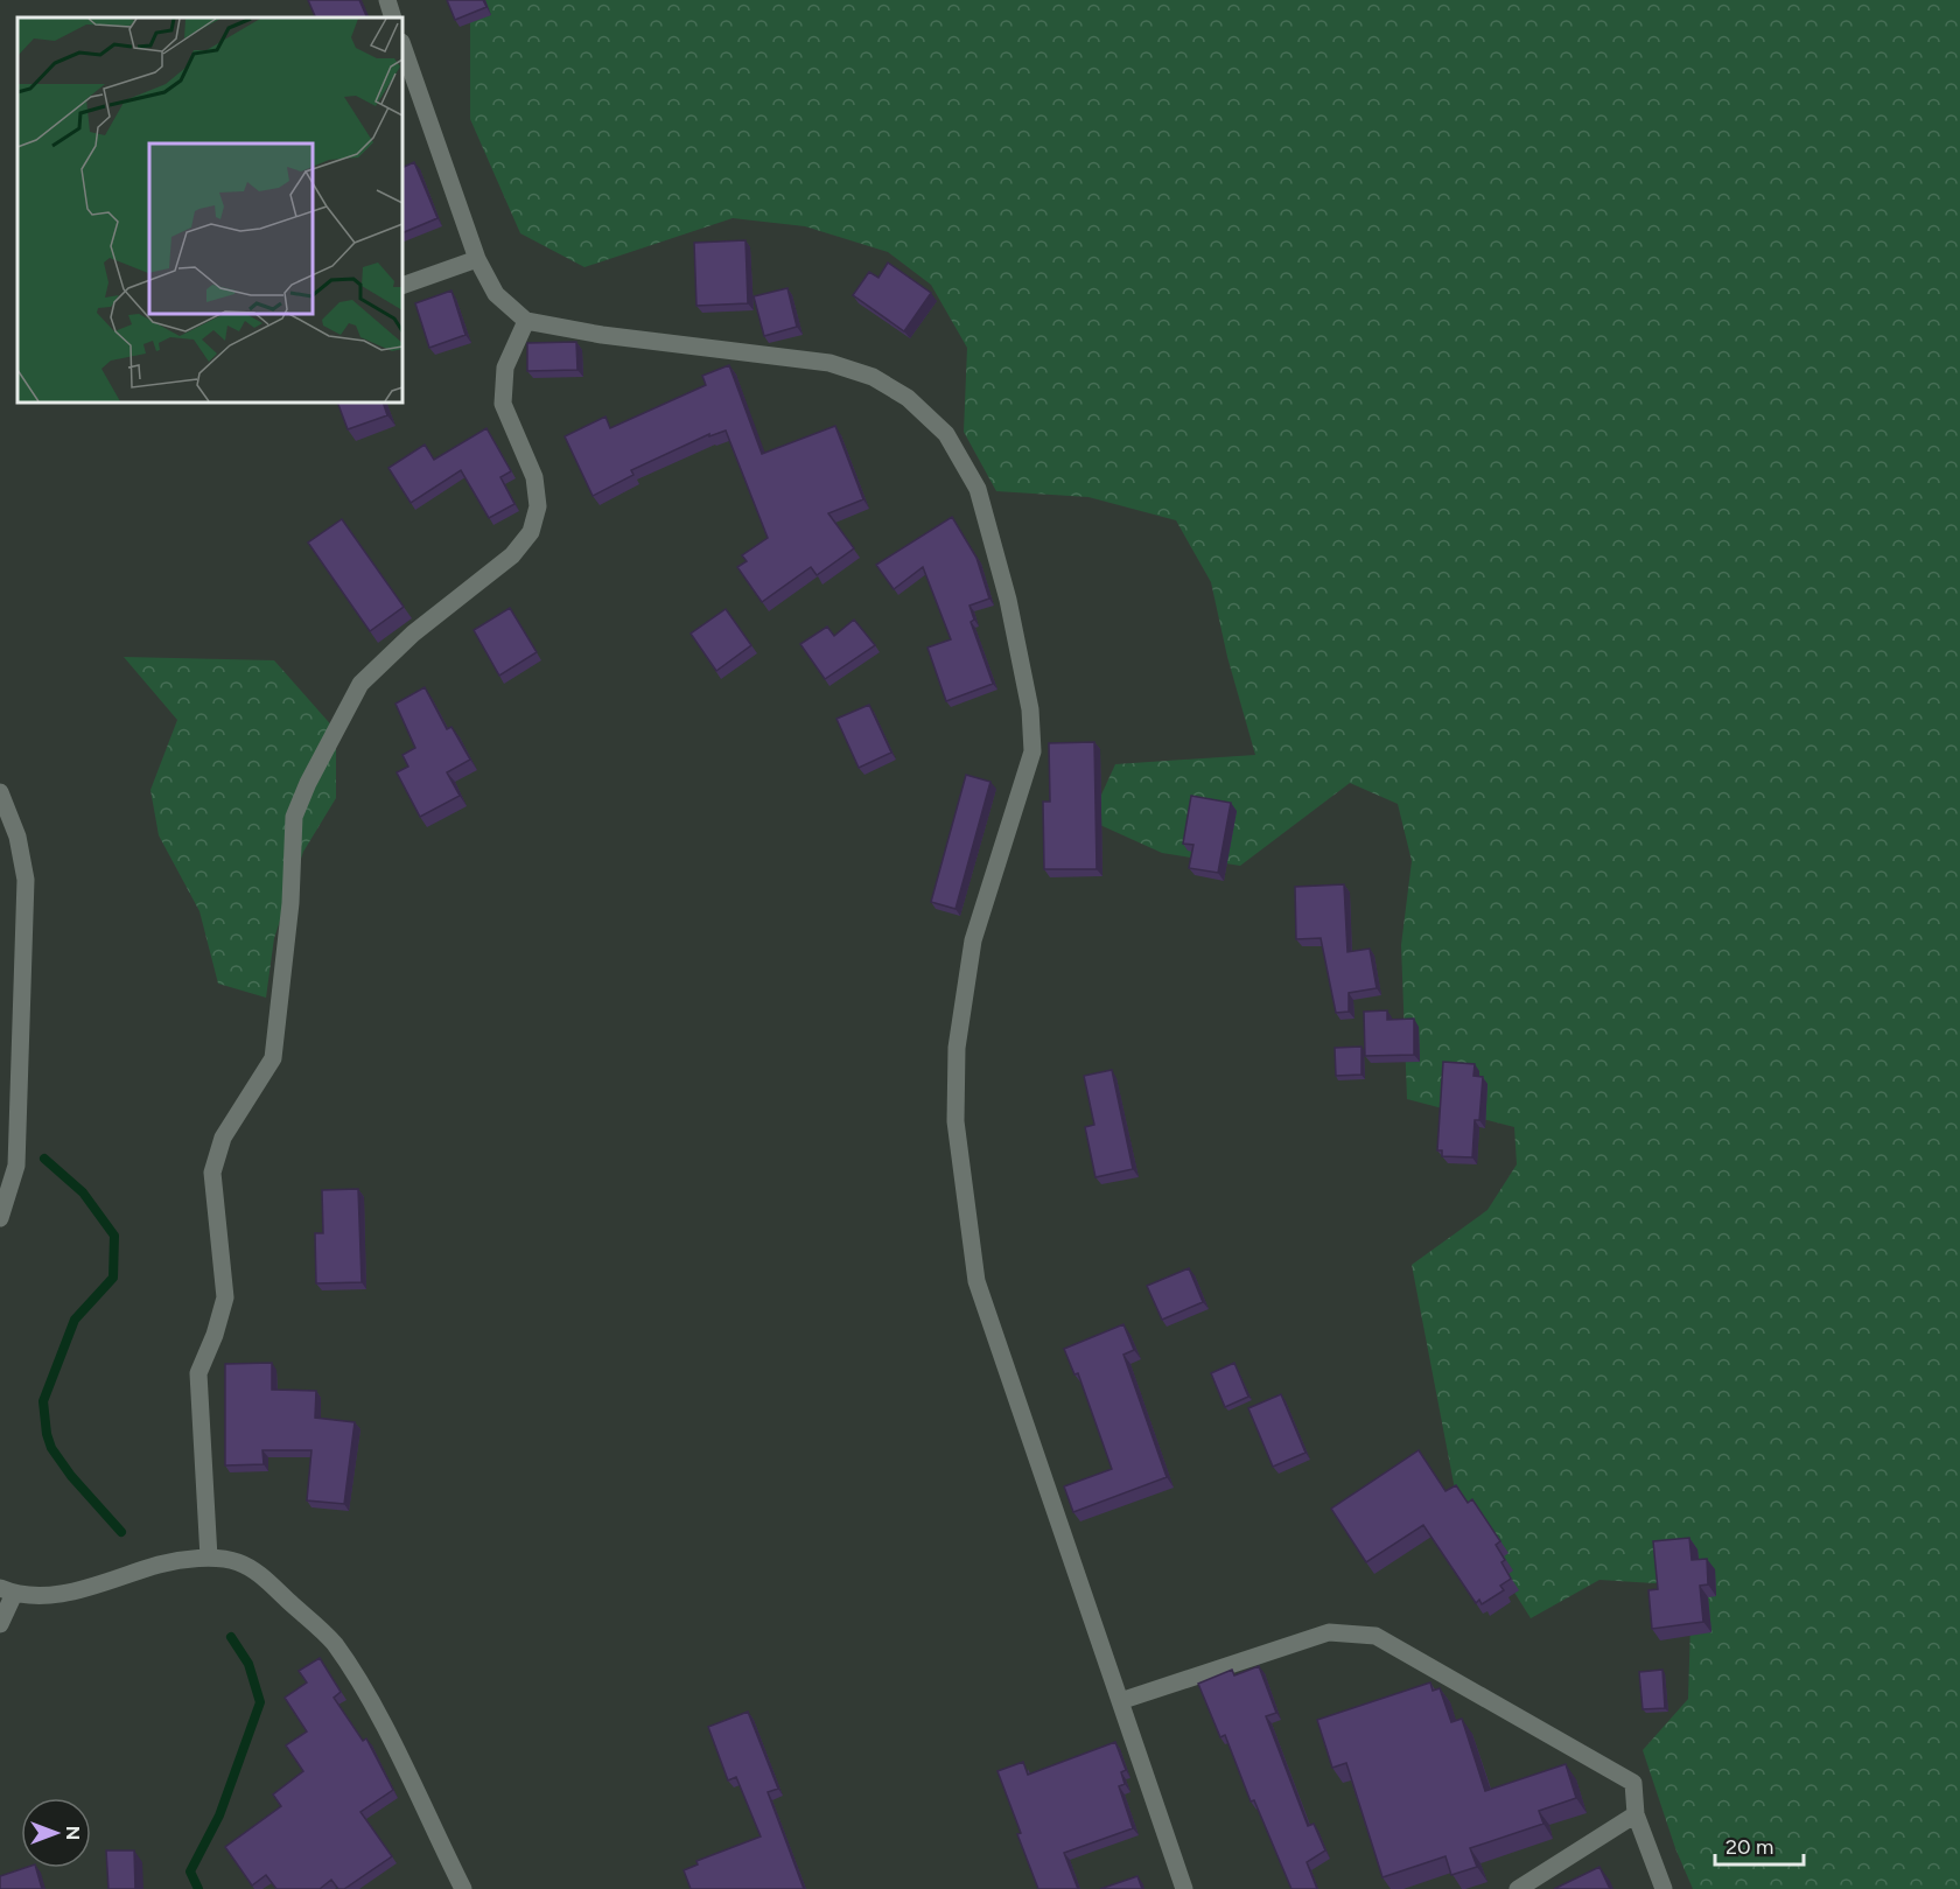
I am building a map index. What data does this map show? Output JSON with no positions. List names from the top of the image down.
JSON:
{
  "scale_bar": "20 m",
  "north": "right"
}
